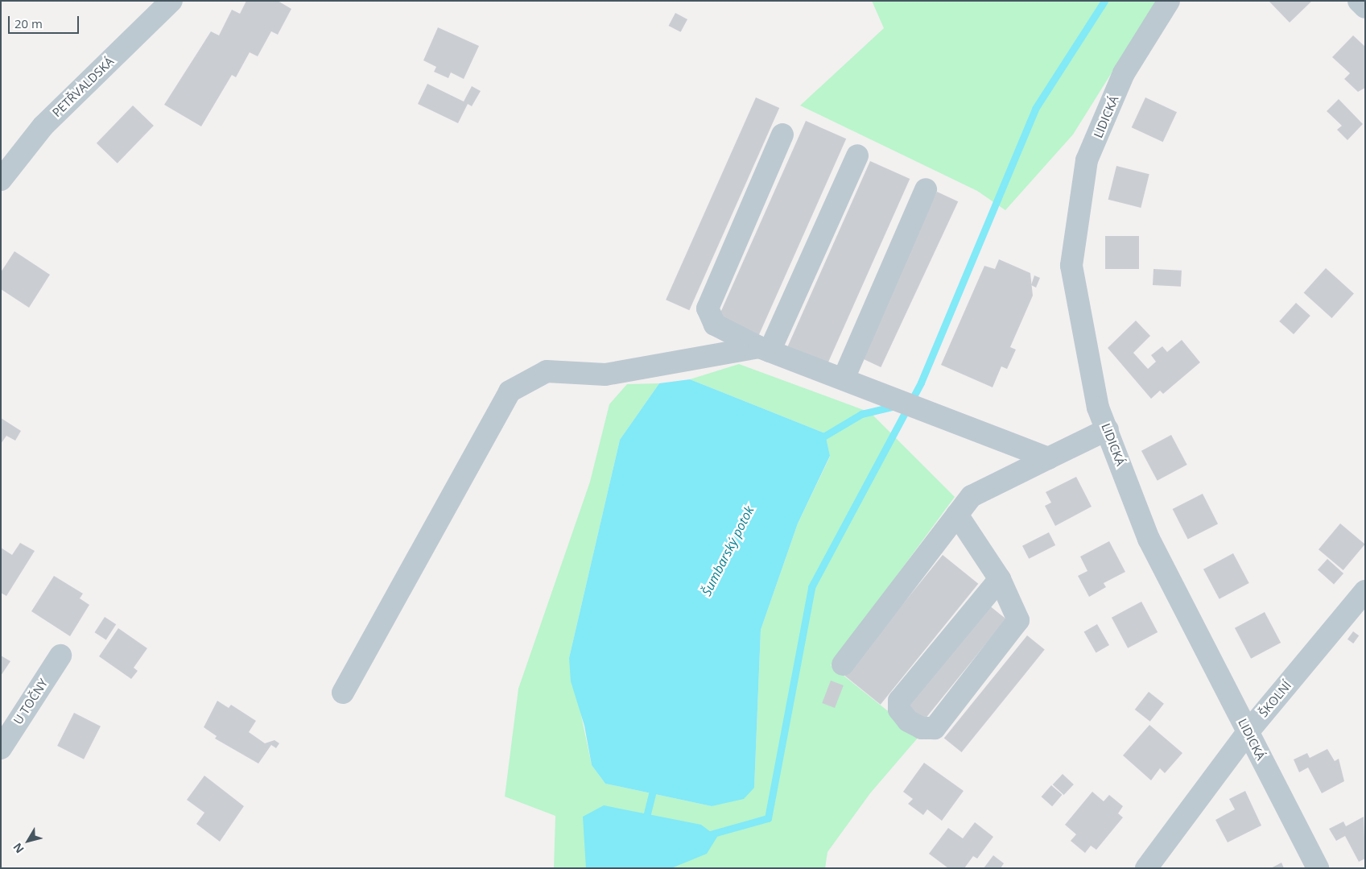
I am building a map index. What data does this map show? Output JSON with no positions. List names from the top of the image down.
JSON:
{
  "streets": {
    "street": [
      "PETŘVALDSKÁ",
      "LIDICKÁ",
      "ŠKOLNÍ",
      "U TOČNY"
    ]
  },
  "crossings": [
    ["LIDICKÁ", "ŠKOLNÍ"]
  ],
  "water": ["Šumbarský potok"],
  "scale_bar": "20 m",
  "north": "bottom left"
}
